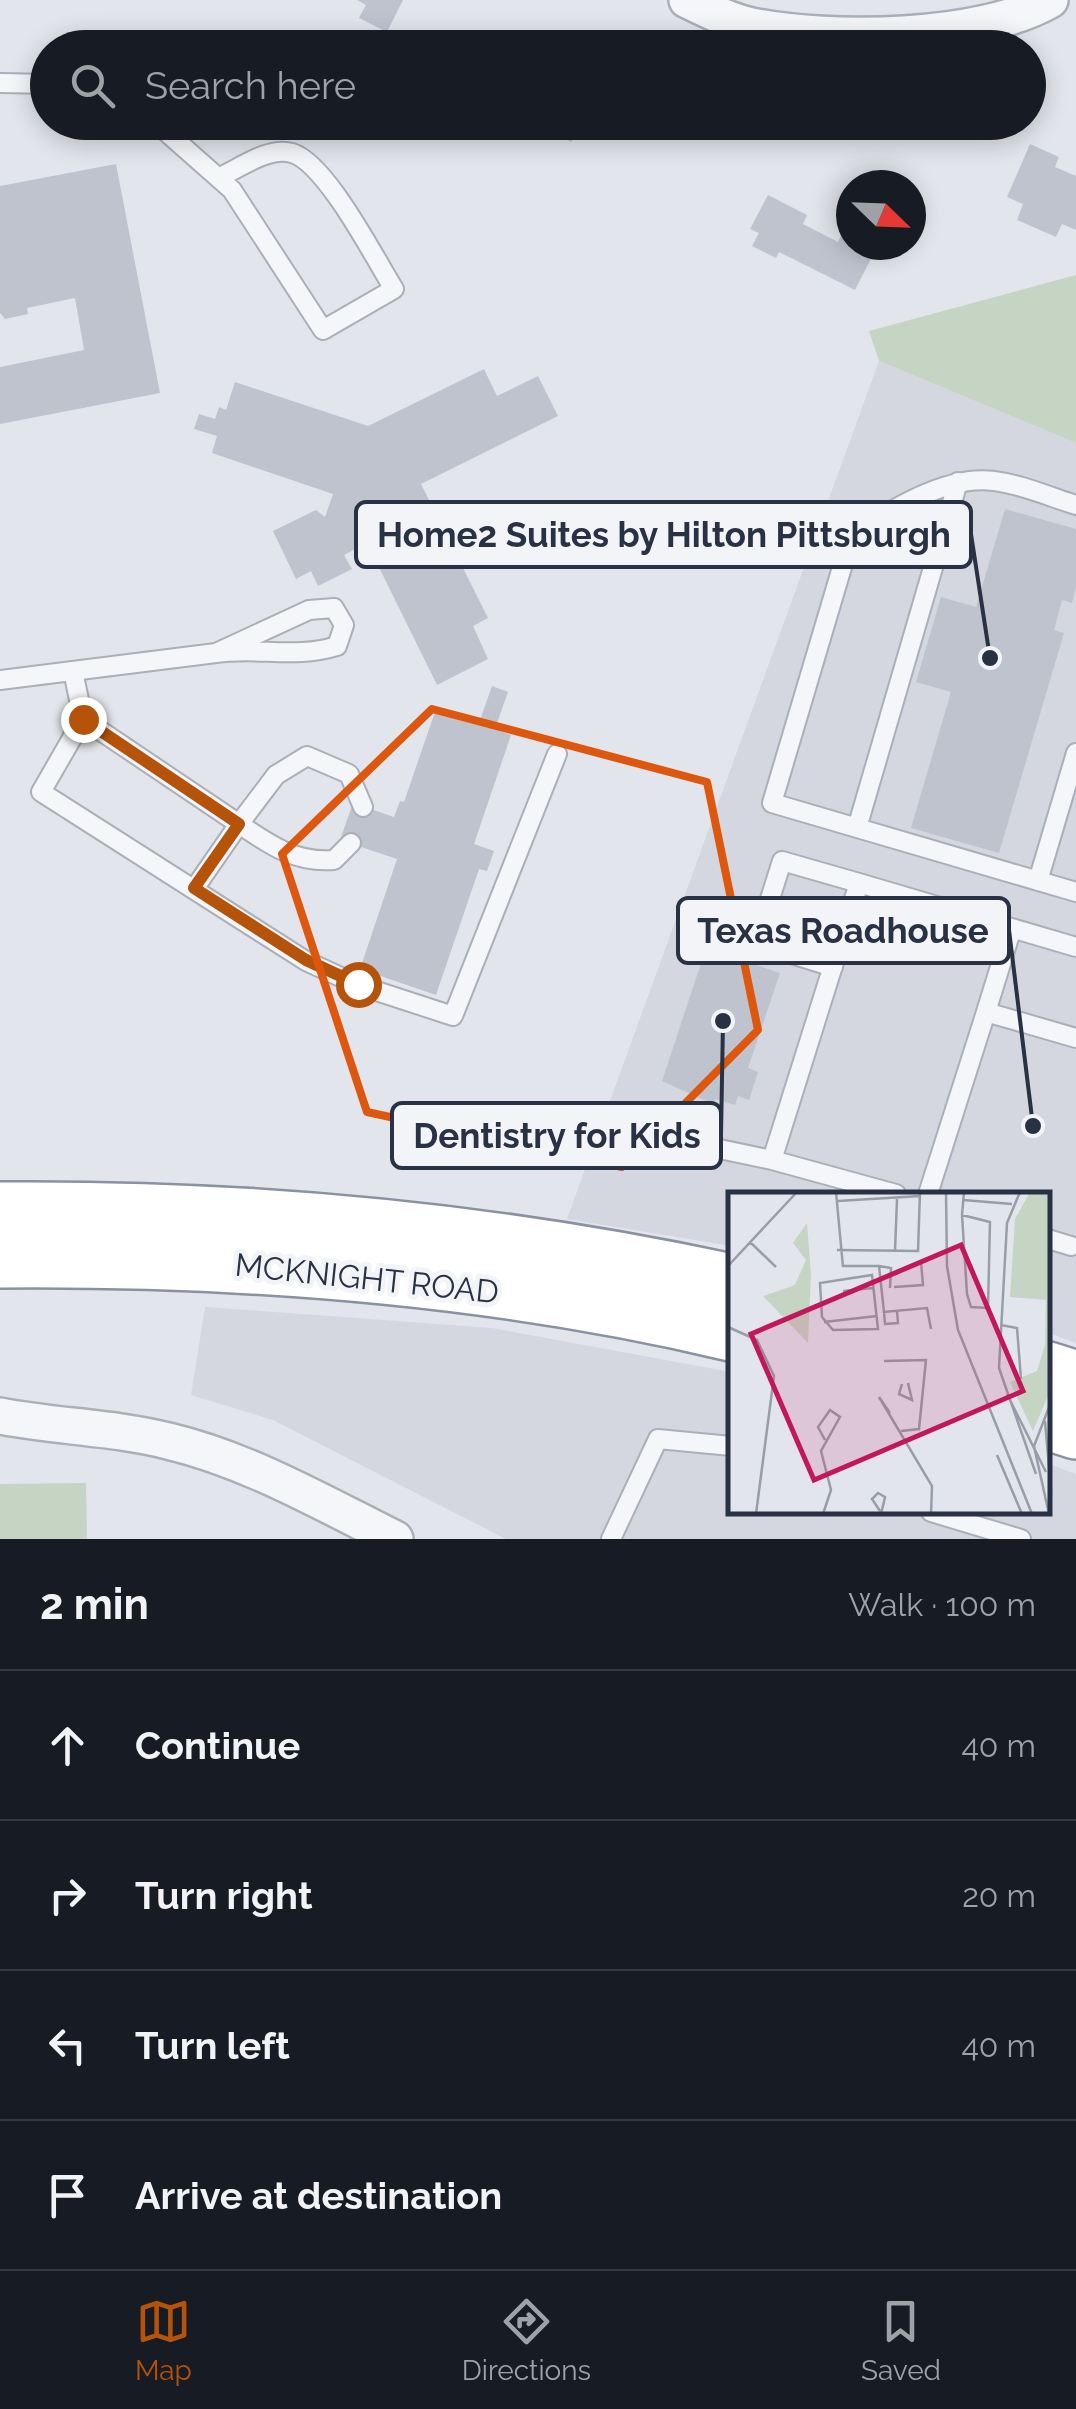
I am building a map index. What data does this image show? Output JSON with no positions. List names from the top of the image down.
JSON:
{
  "streets": {
    "highway": ["MCKNIGHT ROAD"]
  },
  "places": ["Home2 Suites by Hilton Pittsburgh", "Dentistry for Kids", "Texas Roadhouse"],
  "north": "bottom right",
  "page": {
    "search": "Search here",
    "heading": ["2 min", "Walk · 100 m"],
    "list": [
      ["Continue", "40 m"],
      ["Turn right", "20 m"],
      ["Turn left", "40 m"],
      "Arrive at destination"
    ],
    "nav": ["Map", "Directions", "Saved"]
  }
}
